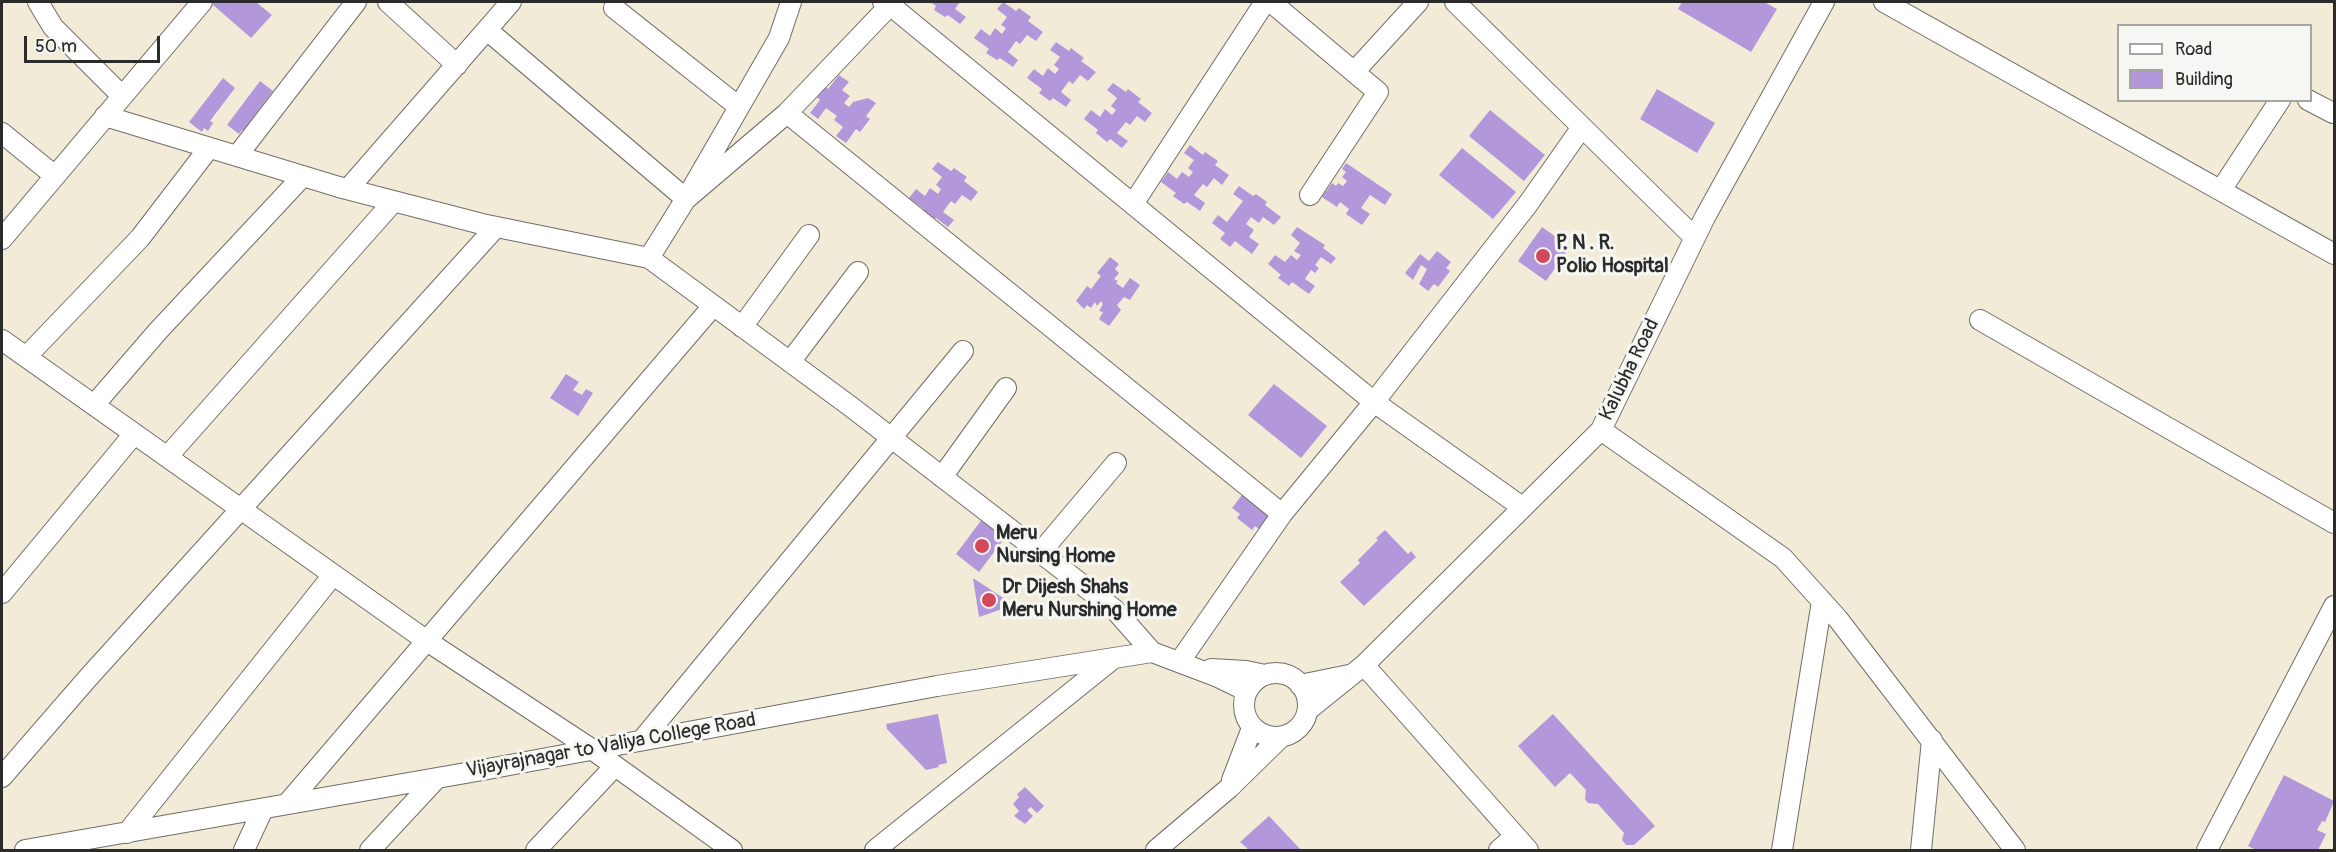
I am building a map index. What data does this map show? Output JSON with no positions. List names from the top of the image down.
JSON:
{
  "streets": {
    "street": ["Kalubha Road", "Vijayrajnagar to Valiya College Road"]
  },
  "crossings": [
    ["Kalubha Road", "Vijayrajnagar to Valiya College Road"]
  ],
  "places": ["P. N . R. Polio Hospital", "Meru Nursing Home", "Dr Dijesh Shahs Meru Nurshing Home"],
  "legend": ["Road", "Building"],
  "scale_bar": "50 m"
}
